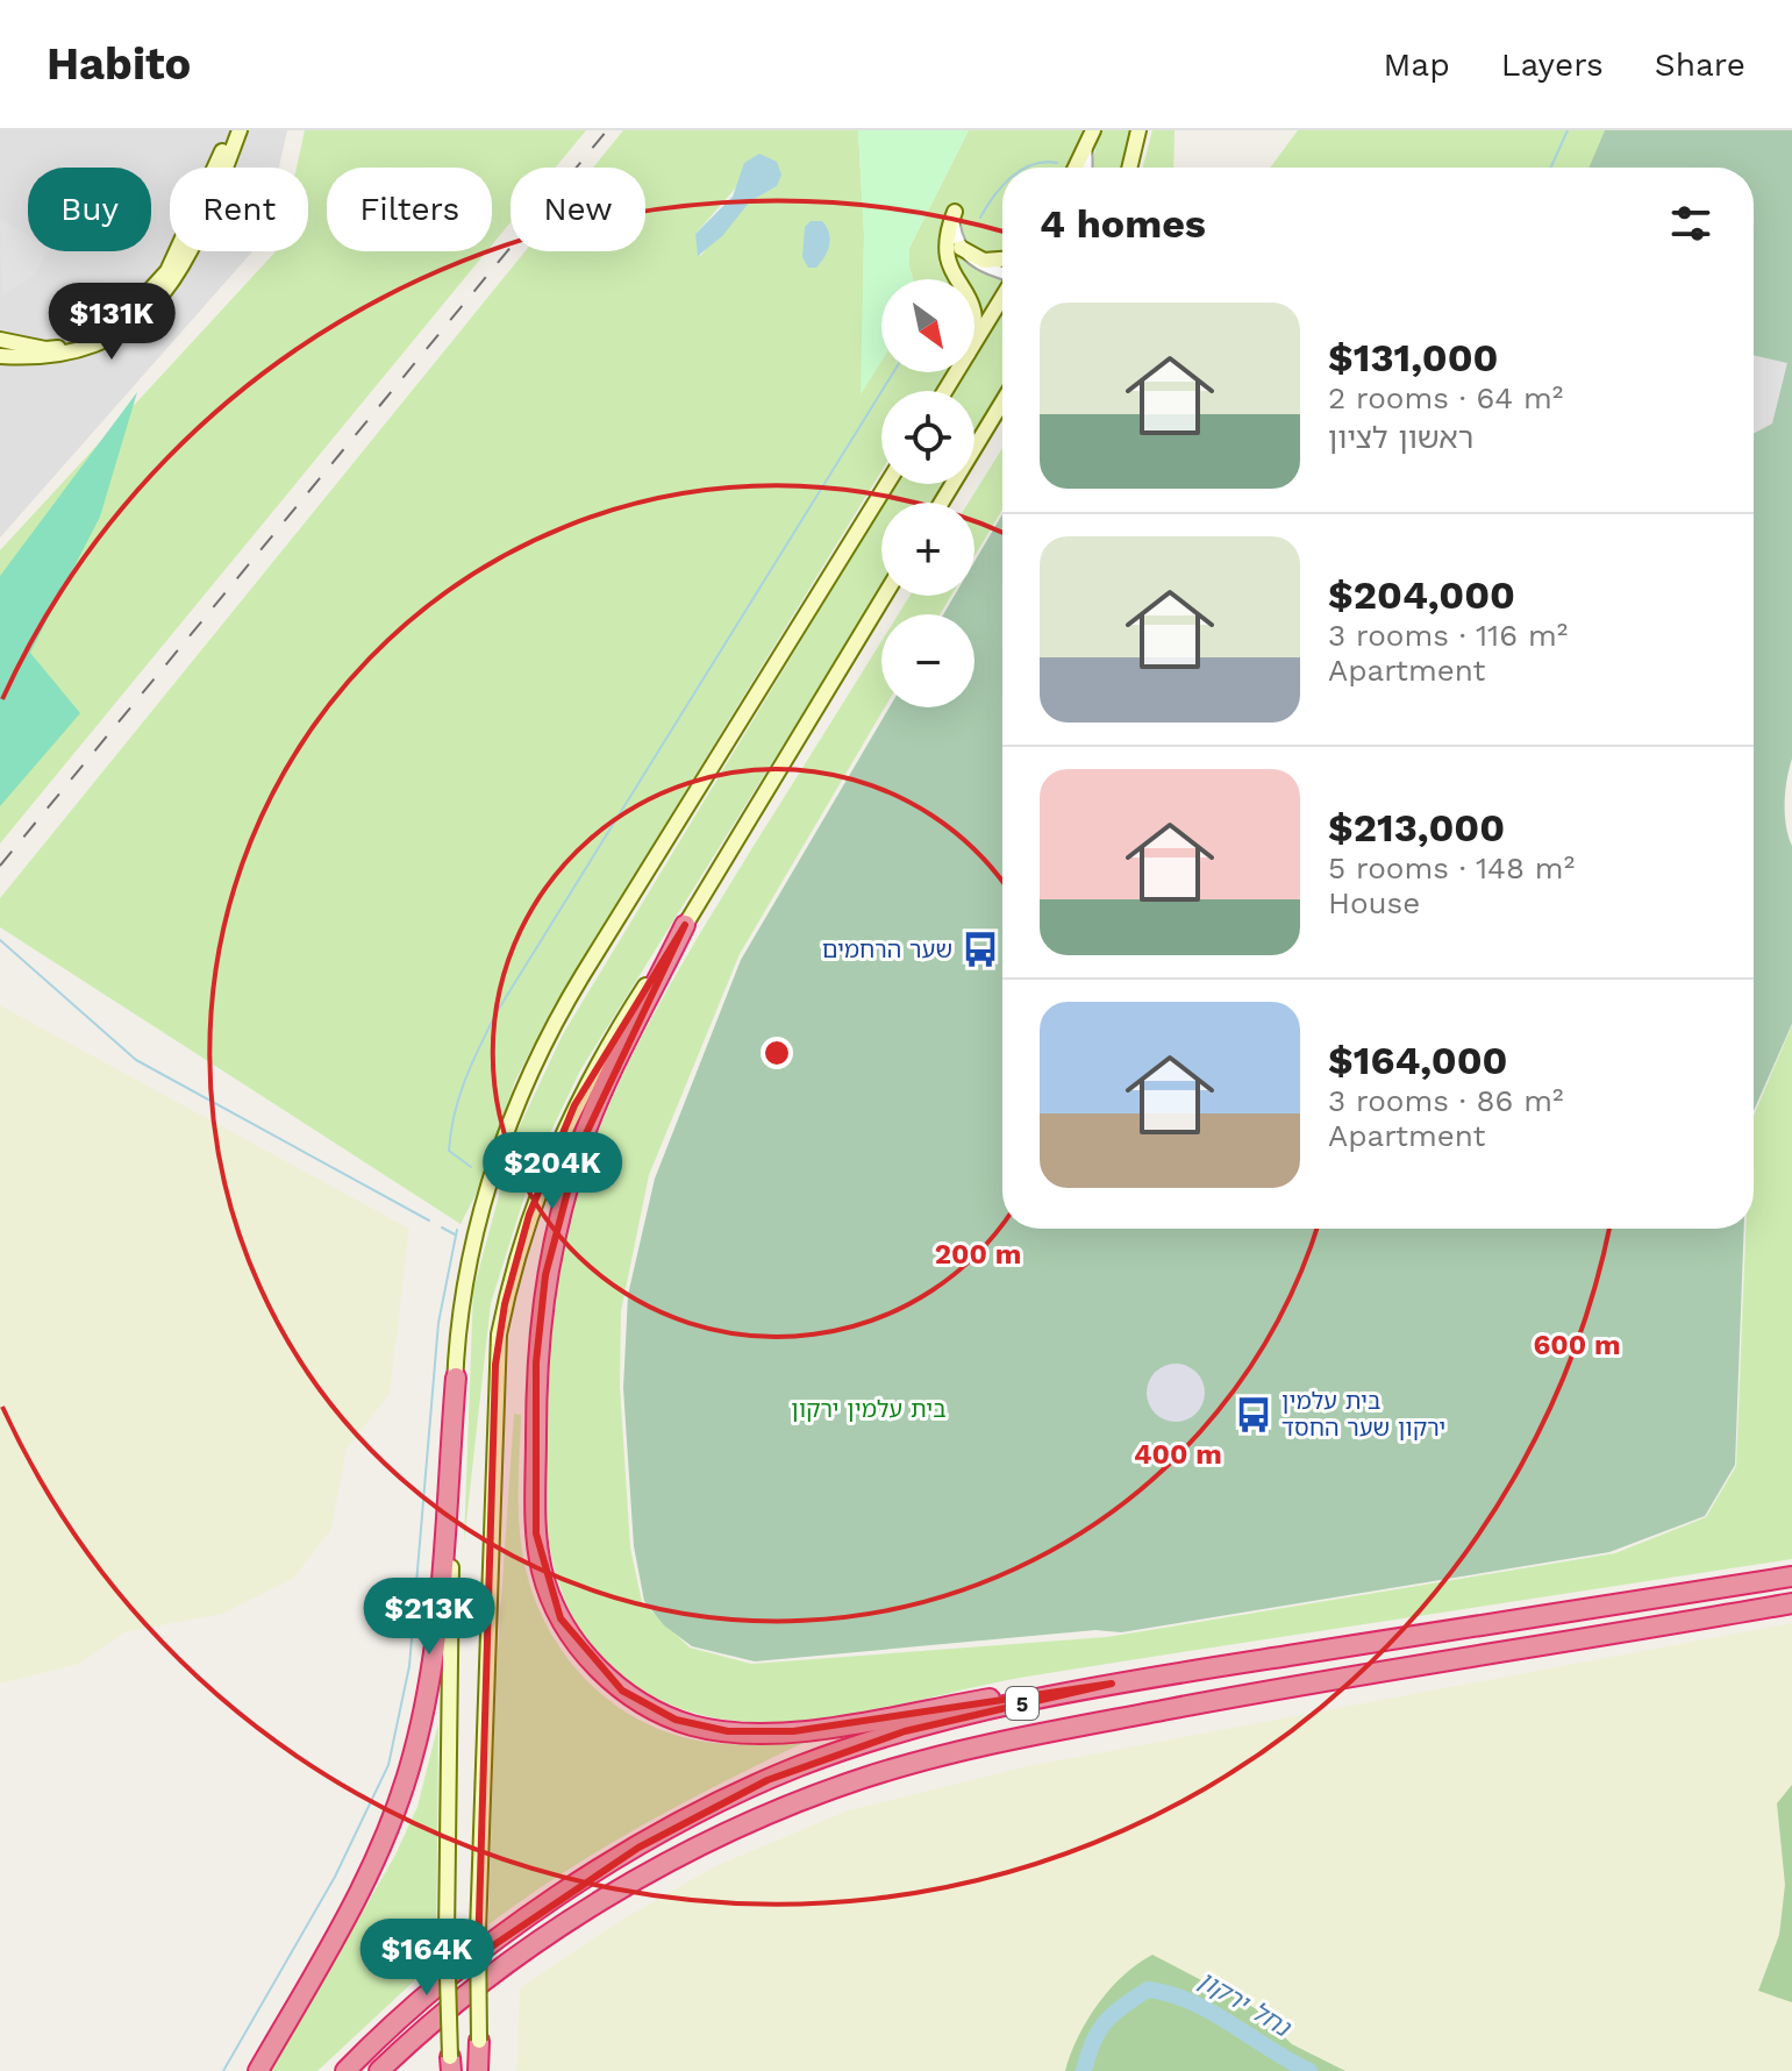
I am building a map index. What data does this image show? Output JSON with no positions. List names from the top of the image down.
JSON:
{
  "streets": {
    "highway": ["5"]
  },
  "water": ["נחל ירקון"],
  "parks": ["בית עלמין ירקון"],
  "places": {
    "bus stop": ["שער הרחמים", "בית עלמין ירקון שער החסד"]
  },
  "north": "bottom right",
  "page": {
    "header": "Habito",
    "nav": ["Map", "Layers", "Share"],
    "chip": [
      "Buy",
      "Rent",
      "Filters",
      "New"
    ],
    "heading": "4 homes",
    "map_buttons": ["+", "−"],
    "list": [
      {
        "name": "$131,000",
        "note": "2 rooms · 64 m² · ראשון לציון"
      },
      {
        "name": "$204,000",
        "note": "3 rooms · 116 m² · Apartment"
      },
      {
        "name": "$213,000",
        "note": "5 rooms · 148 m² · House"
      },
      {
        "name": "$164,000",
        "note": "3 rooms · 86 m² · Apartment"
      }
    ],
    "price": [
      "$131K",
      "$204K",
      "$213K",
      "$164K"
    ]
  },
  "rings": ["200 m", "600 m", "400 m"]
}
